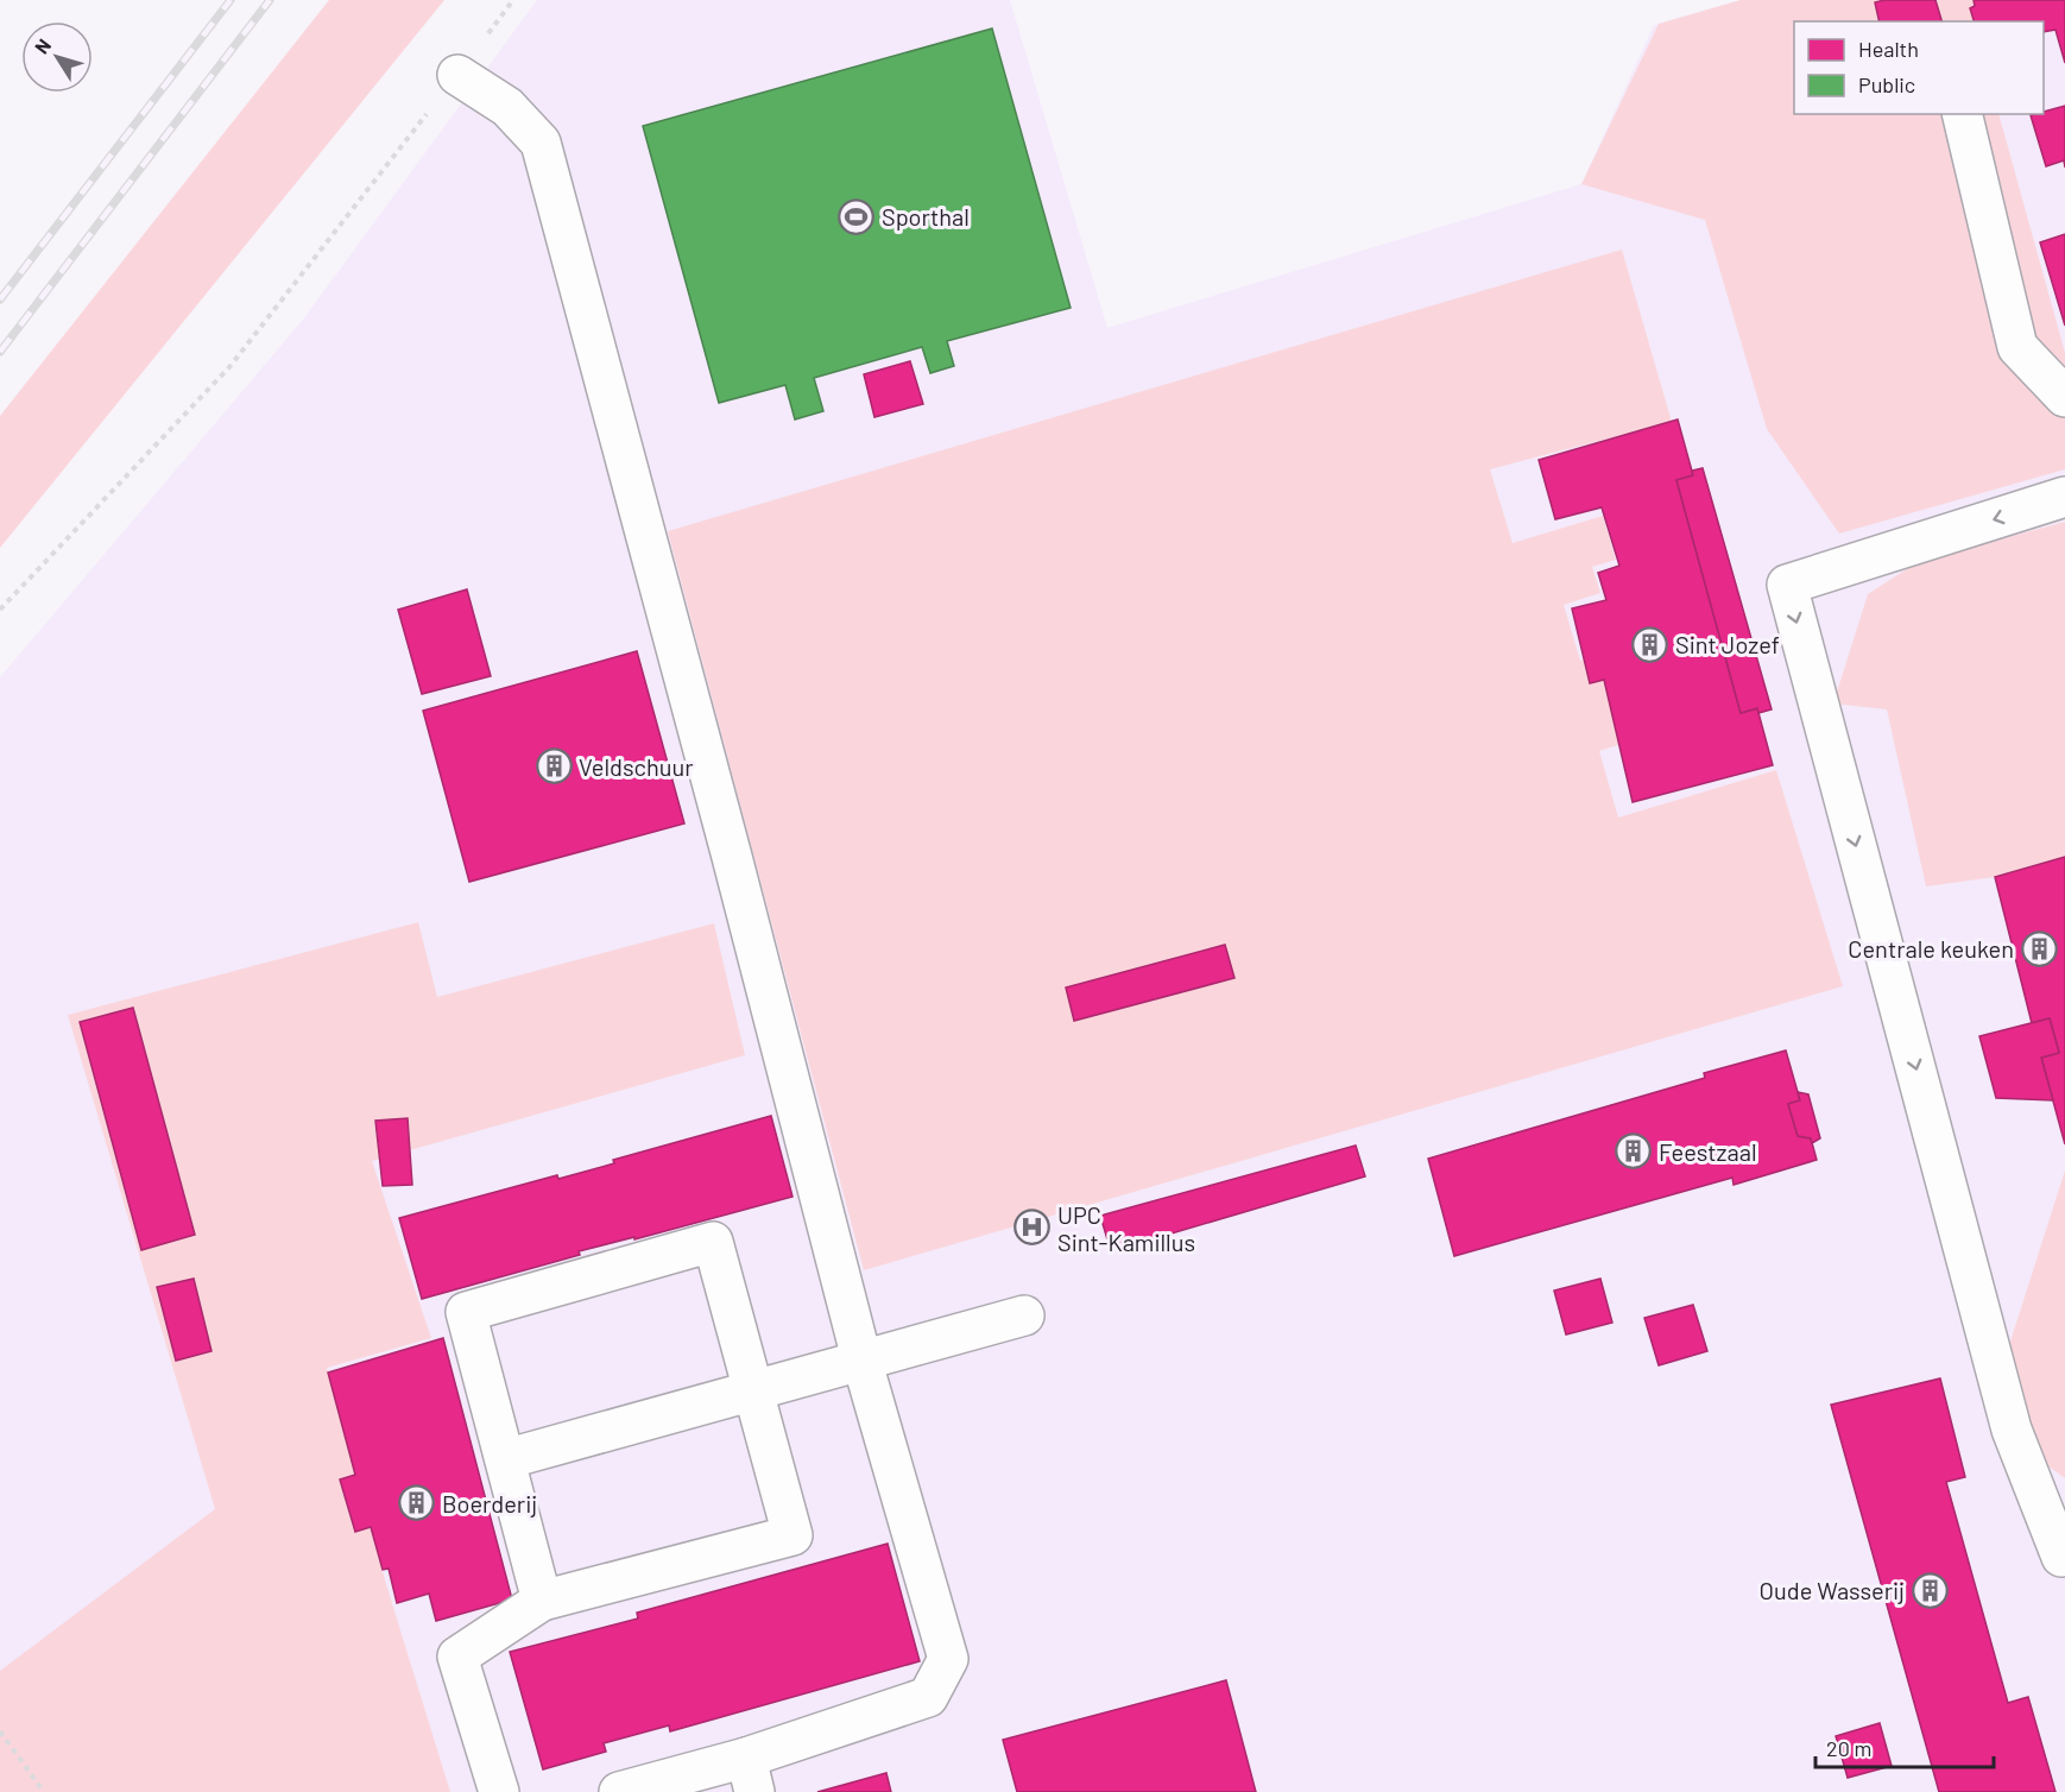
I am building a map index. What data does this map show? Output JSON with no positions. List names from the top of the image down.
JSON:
{
  "places": {
    "sports": ["Sporthal"],
    "building": [
      "Sint Jozef",
      "Veldschuur",
      "Centrale keuken",
      "Feestzaal",
      "Boerderij",
      "Oude Wasserij"
    ],
    "hospital": ["UPC Sint-Kamillus"]
  },
  "legend": ["Health", "Public"],
  "scale_bar": "20 m",
  "north": "top left"
}
